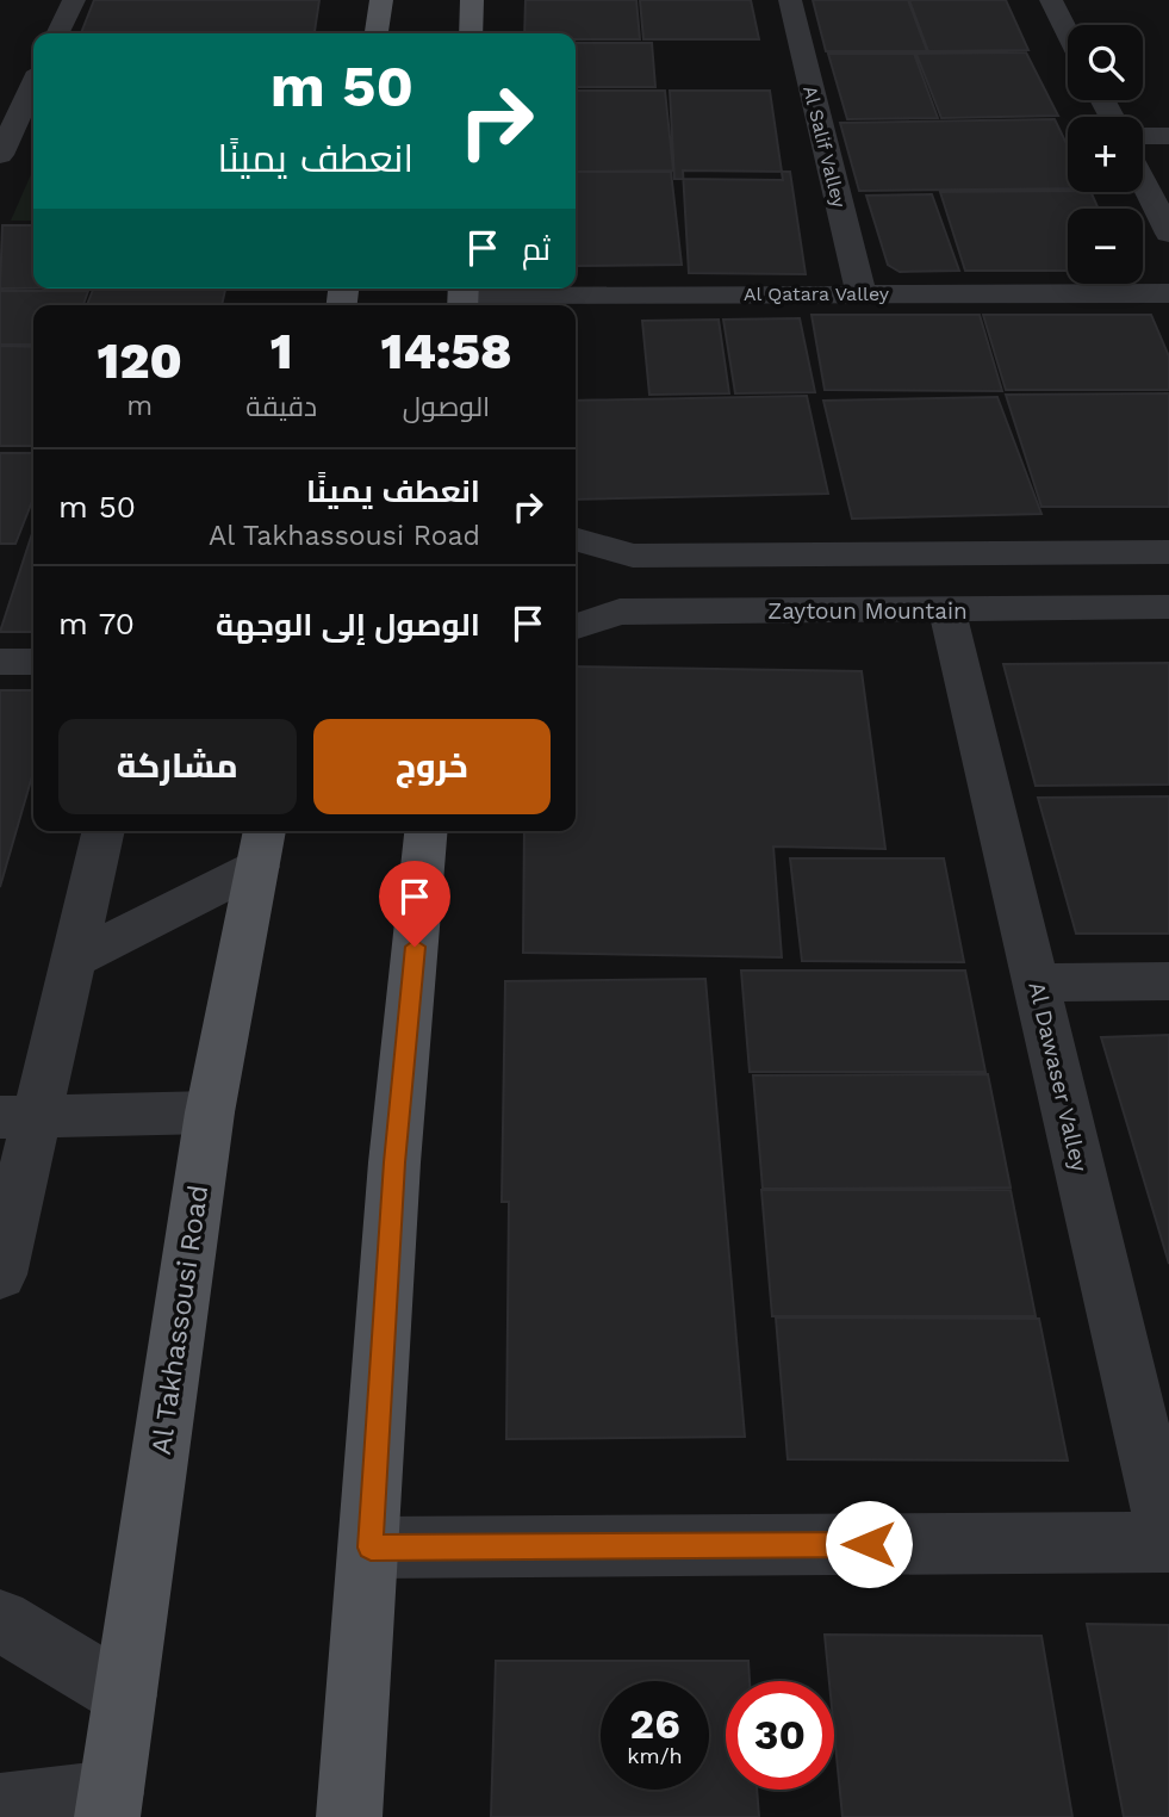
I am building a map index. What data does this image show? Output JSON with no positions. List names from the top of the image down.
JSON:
{
  "streets": {
    "main road": ["Al Takhassousi Road"],
    "street": [
      "Al Salif Valley",
      "Al Qatara Valley",
      "Zaytoun Mountain",
      "Al Dawaser Valley"
    ]
  },
  "crossings": [
    ["Al Salif Valley", "Al Qatara Valley"],
    ["Zaytoun Mountain", "Al Dawaser Valley"]
  ],
  "page": {
    "map_buttons": ["+", "−"],
    "turn": ["50 m", "انعطف يمينًا"],
    "then": "ثم",
    "eta": [
      "14:58",
      "الوصول",
      "1",
      "دقيقة",
      "120",
      "m"
    ],
    "list": [
      {
        "name": "انعطف يمينًا",
        "note": "Al Takhassousi Road",
        "value": "50 m"
      },
      {
        "name": "الوصول إلى الوجهة",
        "value": "70 m"
      }
    ],
    "buttons": ["خروج", "مشاركة"],
    "speed": "26 km/h",
    "limit": "30"
  }
}
